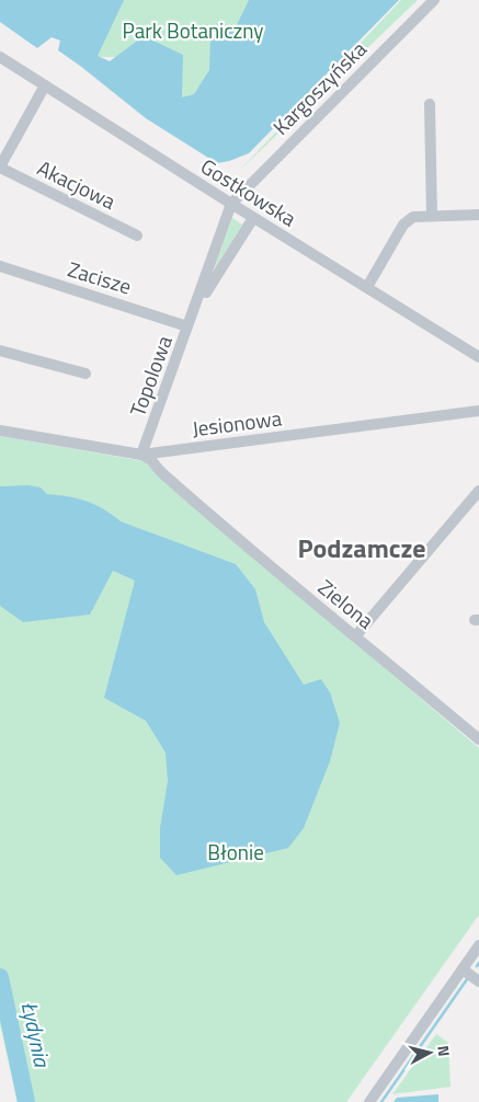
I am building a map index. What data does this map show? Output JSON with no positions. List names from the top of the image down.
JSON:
{
  "streets": {
    "street": [
      "Kargoszyńska",
      "Akacjowa",
      "Gostkowska",
      "Zacisze",
      "Topolowa",
      "Jesionowa",
      "Zielona"
    ]
  },
  "crossings": [
    ["Kargoszyńska", "Gostkowska"],
    ["Kargoszyńska", "Topolowa"],
    ["Gostkowska", "Topolowa"],
    ["Zacisze", "Topolowa"],
    ["Topolowa", "Jesionowa"],
    ["Topolowa", "Zielona"],
    ["Jesionowa", "Zielona"]
  ],
  "districts": ["Podzamcze"],
  "water": ["Łydynia"],
  "parks": ["Park Botaniczny", "Błonie"],
  "north": "right"
}
